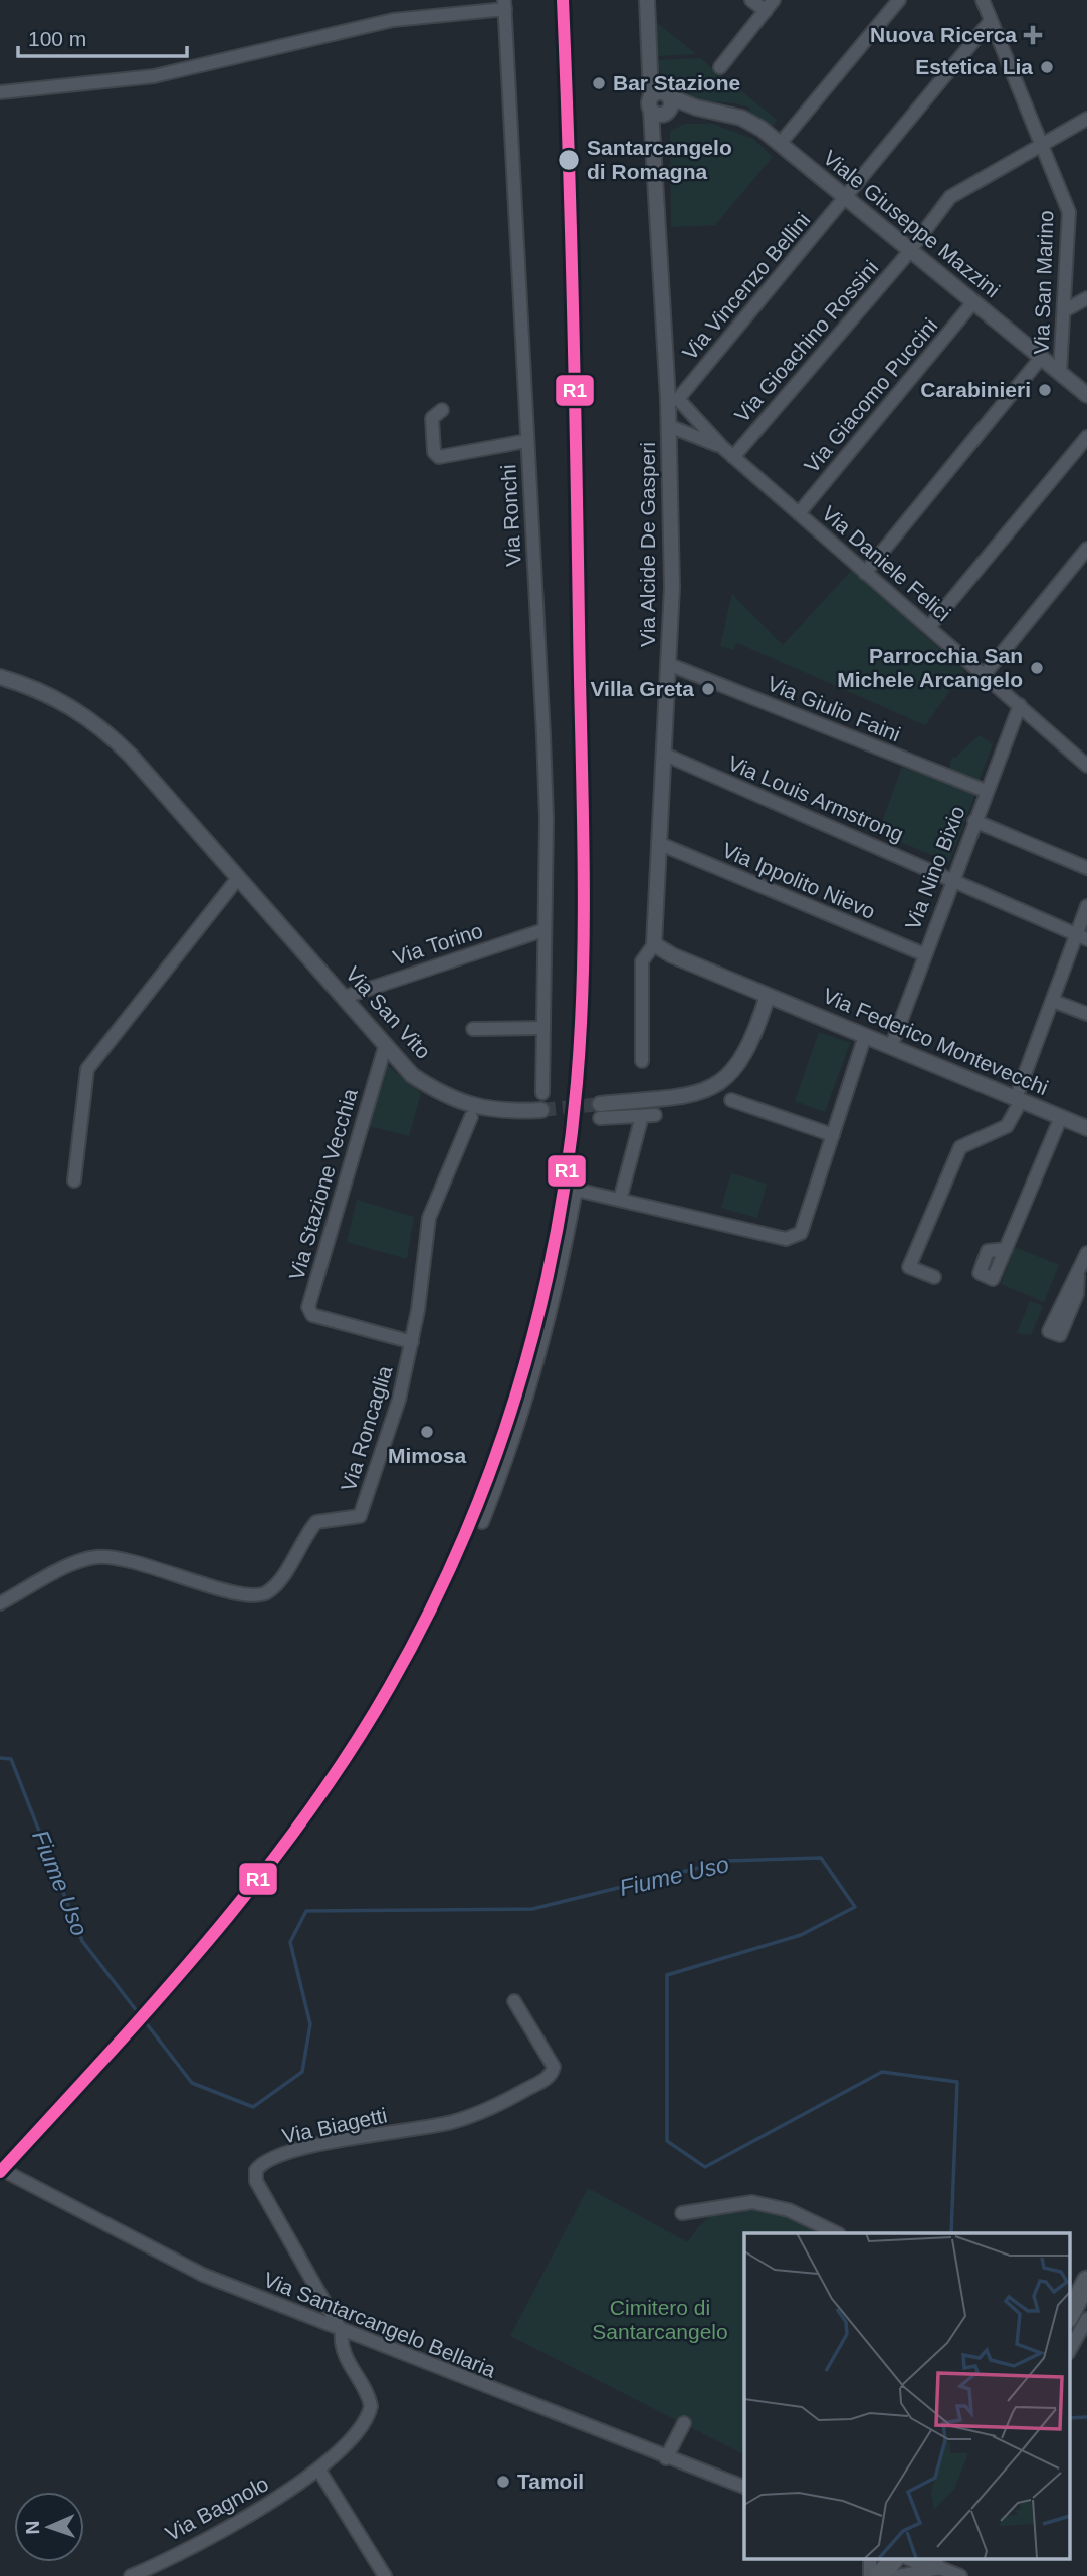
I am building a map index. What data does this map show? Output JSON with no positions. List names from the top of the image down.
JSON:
{
  "streets": {
    "street": [
      "Viale Giuseppe Mazzini",
      "Via San Marino",
      "Via Vincenzo Bellini",
      "Via Gioachino Rossini",
      "Via Giacomo Puccini",
      "Via Ronchi",
      "Via Alcide De Gasperi",
      "Via Daniele Felici",
      "Via Giulio Faini",
      "Via Louis Armstrong",
      "Via Nino Bixio",
      "Via Ippolito Nievo",
      "Via Torino",
      "Via San Vito",
      "Via Federico Montevecchi",
      "Via Stazione Vecchia",
      "Via Roncaglia",
      "Via Biagetti",
      "Via Santarcangelo Bellaria",
      "Via Bagnolo"
    ]
  },
  "crossings": [
    ["Viale Giuseppe Mazzini", "Via San Marino"],
    ["Viale Giuseppe Mazzini", "Via Vincenzo Bellini"],
    ["Viale Giuseppe Mazzini", "Via Gioachino Rossini"],
    ["Viale Giuseppe Mazzini", "Via Giacomo Puccini"],
    ["Viale Giuseppe Mazzini", "Via Alcide De Gasperi"],
    ["Via San Marino", "Via Vincenzo Bellini"],
    ["Via San Marino", "Via Gioachino Rossini"],
    ["Via Vincenzo Bellini", "Via Alcide De Gasperi"],
    ["Via Vincenzo Bellini", "Via Daniele Felici"],
    ["Via Gioachino Rossini", "Via Daniele Felici"],
    ["Via Giacomo Puccini", "Via Daniele Felici"],
    ["Via Ronchi", "Via Torino"],
    ["Via Alcide De Gasperi", "Via Daniele Felici"],
    ["Via Alcide De Gasperi", "Via Giulio Faini"],
    ["Via Alcide De Gasperi", "Via Louis Armstrong"],
    ["Via Alcide De Gasperi", "Via Ippolito Nievo"],
    ["Via Daniele Felici", "Via Nino Bixio"],
    ["Via Giulio Faini", "Via Nino Bixio"],
    ["Via Louis Armstrong", "Via Nino Bixio"],
    ["Via Nino Bixio", "Via Ippolito Nievo"],
    ["Via Nino Bixio", "Via Federico Montevecchi"],
    ["Via Torino", "Via San Vito"],
    ["Via San Vito", "Via Stazione Vecchia"],
    ["Via Stazione Vecchia", "Via Roncaglia"],
    ["Via Biagetti", "Via Santarcangelo Bellaria"],
    ["Via Biagetti", "Via Bagnolo"],
    ["Via Santarcangelo Bellaria", "Via Bagnolo"]
  ],
  "water": ["Fiume Uso"],
  "parks": ["Cimitero di Santarcangelo"],
  "places": {
    "health": ["Nuova Ricerca"],
    "other": [
      "Estetica Lia",
      "Bar Stazione",
      "Santarcangelo di Romagna",
      "Carabinieri",
      "Parrocchia San Michele Arcangelo",
      "Villa Greta",
      "Mimosa",
      "Tamoil"
    ]
  },
  "lines": ["transit line R1"],
  "scale_bar": "100 m",
  "north": "left"
}
